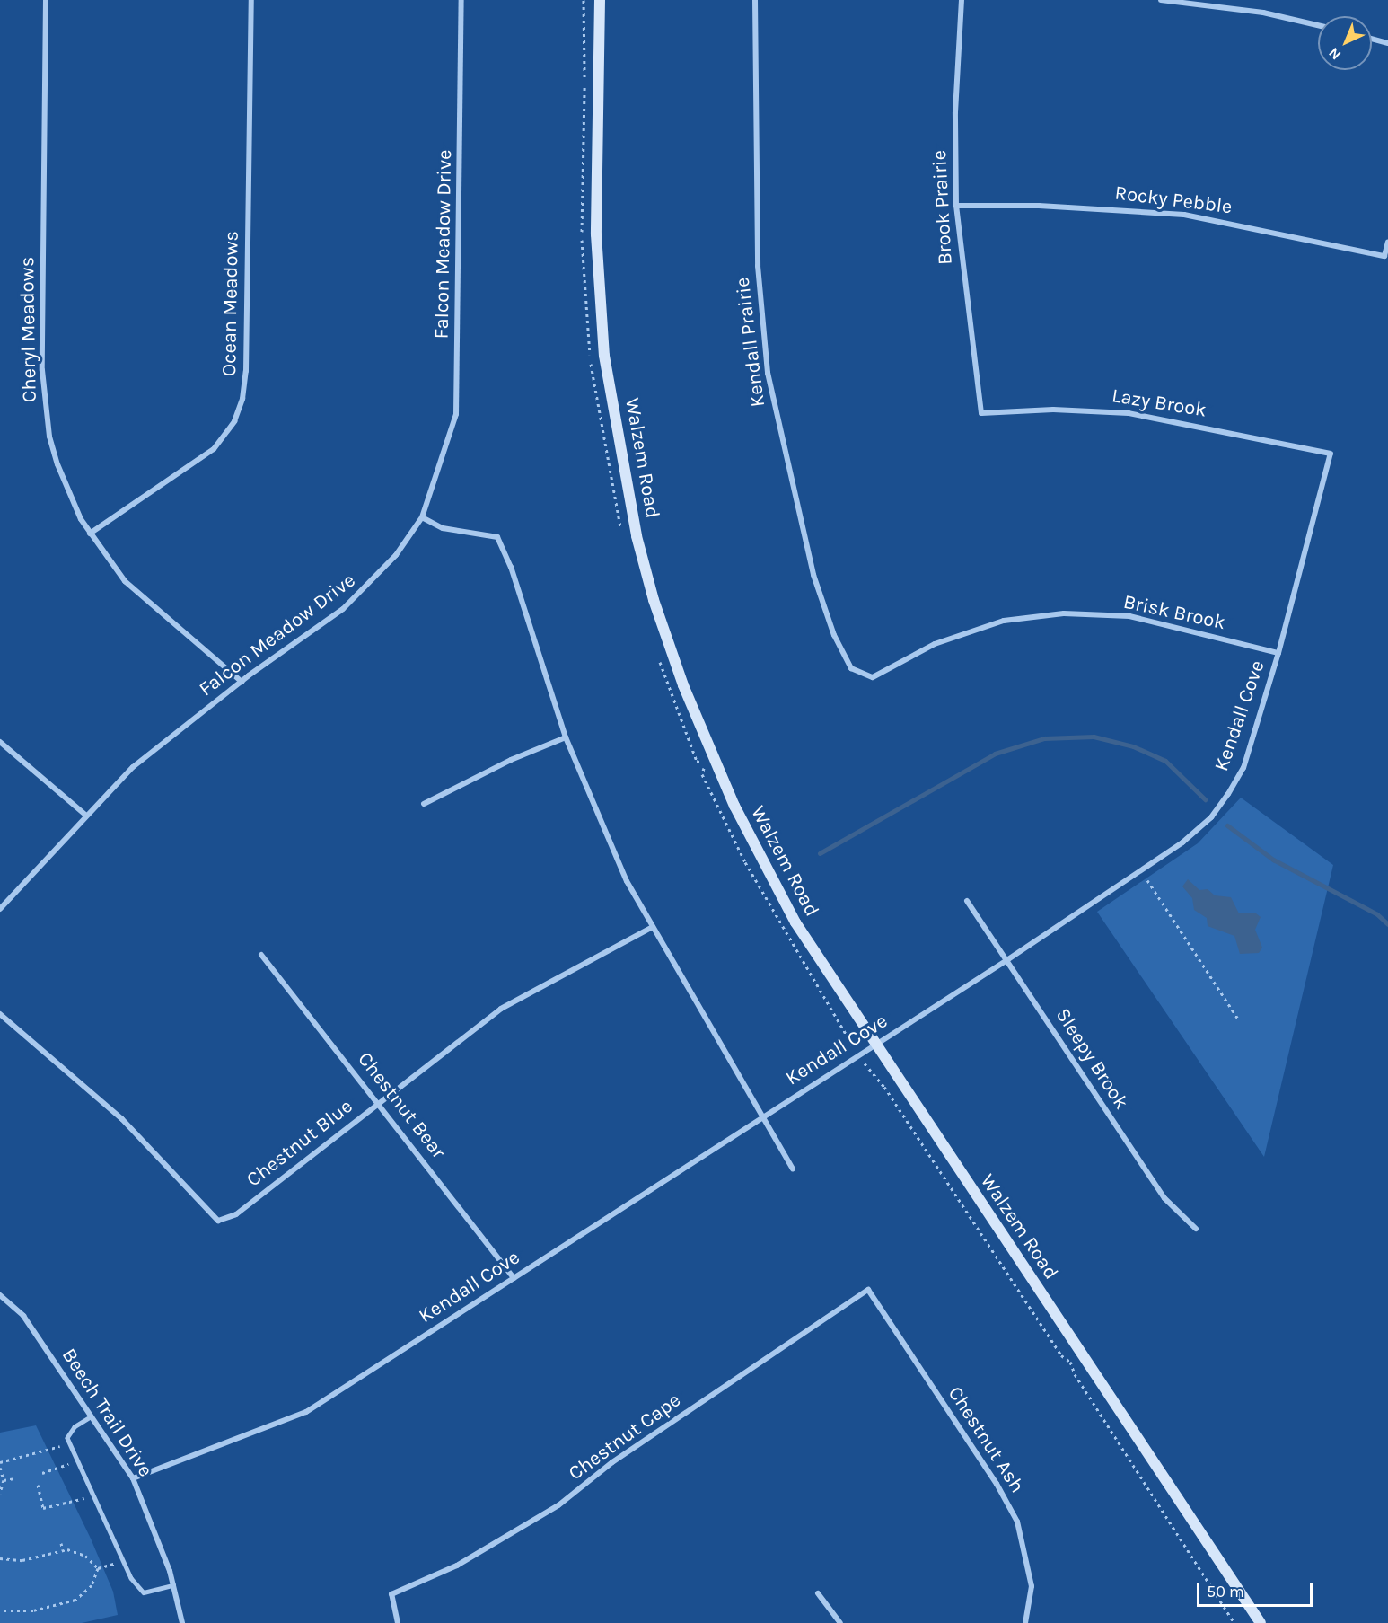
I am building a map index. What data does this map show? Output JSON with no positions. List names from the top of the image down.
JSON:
{
  "streets": {
    "street": [
      "Rocky Pebble",
      "Brook Prairie",
      "Falcon Meadow Drive",
      "Ocean Meadows",
      "Cheryl Meadows",
      "Kendall Prairie",
      "Lazy Brook",
      "Walzem Road",
      "Brisk Brook",
      "Kendall Cove",
      "Sleepy Brook",
      "Chestnut Bear",
      "Chestnut Blue",
      "Beech Trail Drive",
      "Chestnut Cape",
      "Chestnut Ash"
    ]
  },
  "crossings": [
    ["Rocky Pebble", "Brook Prairie"],
    ["Brook Prairie", "Lazy Brook"],
    ["Falcon Meadow Drive", "Cheryl Meadows"],
    ["Ocean Meadows", "Cheryl Meadows"],
    ["Kendall Prairie", "Brisk Brook"],
    ["Lazy Brook", "Kendall Cove"],
    ["Walzem Road", "Kendall Cove"],
    ["Brisk Brook", "Kendall Cove"],
    ["Kendall Cove", "Sleepy Brook"],
    ["Kendall Cove", "Chestnut Bear"],
    ["Kendall Cove", "Beech Trail Drive"],
    ["Chestnut Bear", "Chestnut Blue"],
    ["Chestnut Cape", "Chestnut Ash"]
  ],
  "scale_bar": "50 m",
  "north": "bottom left"
}
